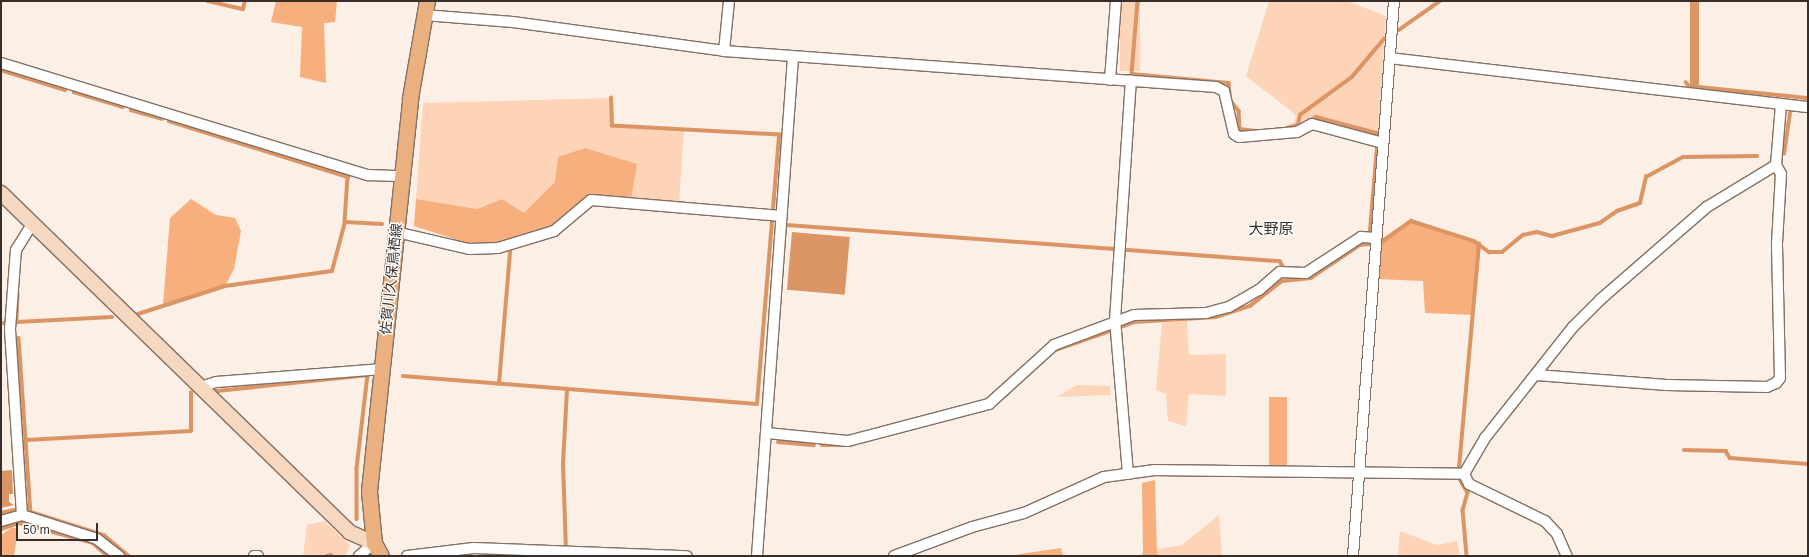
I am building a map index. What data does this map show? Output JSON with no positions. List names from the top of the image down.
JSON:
{
  "streets": {
    "main road": ["佐賀川久保鳥栖線"]
  },
  "districts": ["大野原"],
  "scale_bar": "50 m"
}
